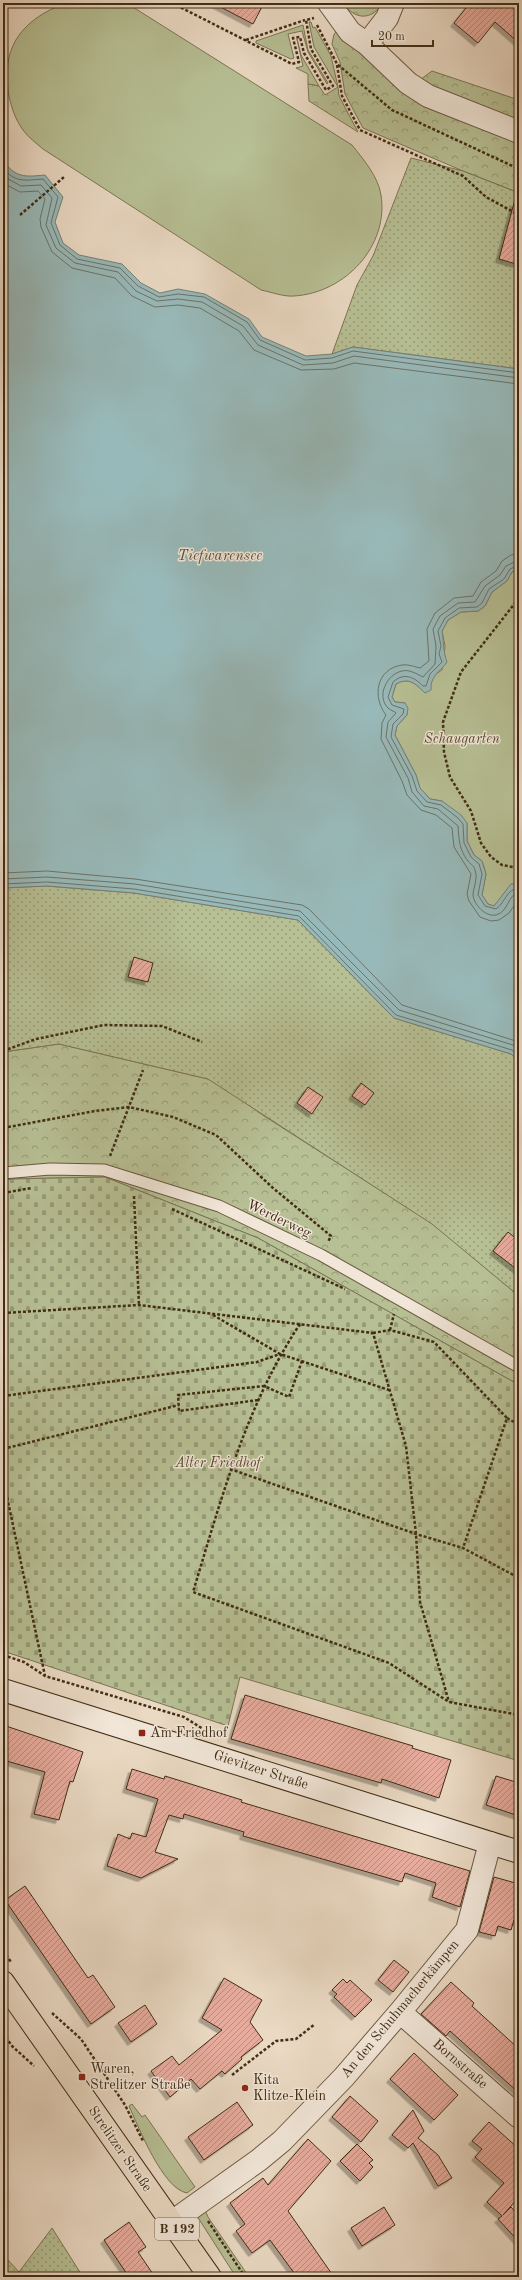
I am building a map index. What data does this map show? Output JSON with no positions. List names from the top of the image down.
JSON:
{
  "streets": {
    "main road": ["Strelitzer Straße", "B 192"],
    "street": ["Gievitzer Straße", "An den Schuhmacherkämpen", "Bornstraße"],
    "lane": ["Werderweg"]
  },
  "crossings": [
    ["Gievitzer Straße", "An den Schuhmacherkämpen"],
    ["An den Schuhmacherkämpen", "Bornstraße"],
    ["An den Schuhmacherkämpen", "Strelitzer Straße"]
  ],
  "water": ["Tiefwarensee"],
  "parks": ["Schaugarten", "Alter Friedhof"],
  "places": {
    "transit": ["Am Friedhof", "Waren, Strelitzer Straße"],
    "other": ["Kita Klitze-Klein"]
  },
  "scale_bar": "20 m"
}
